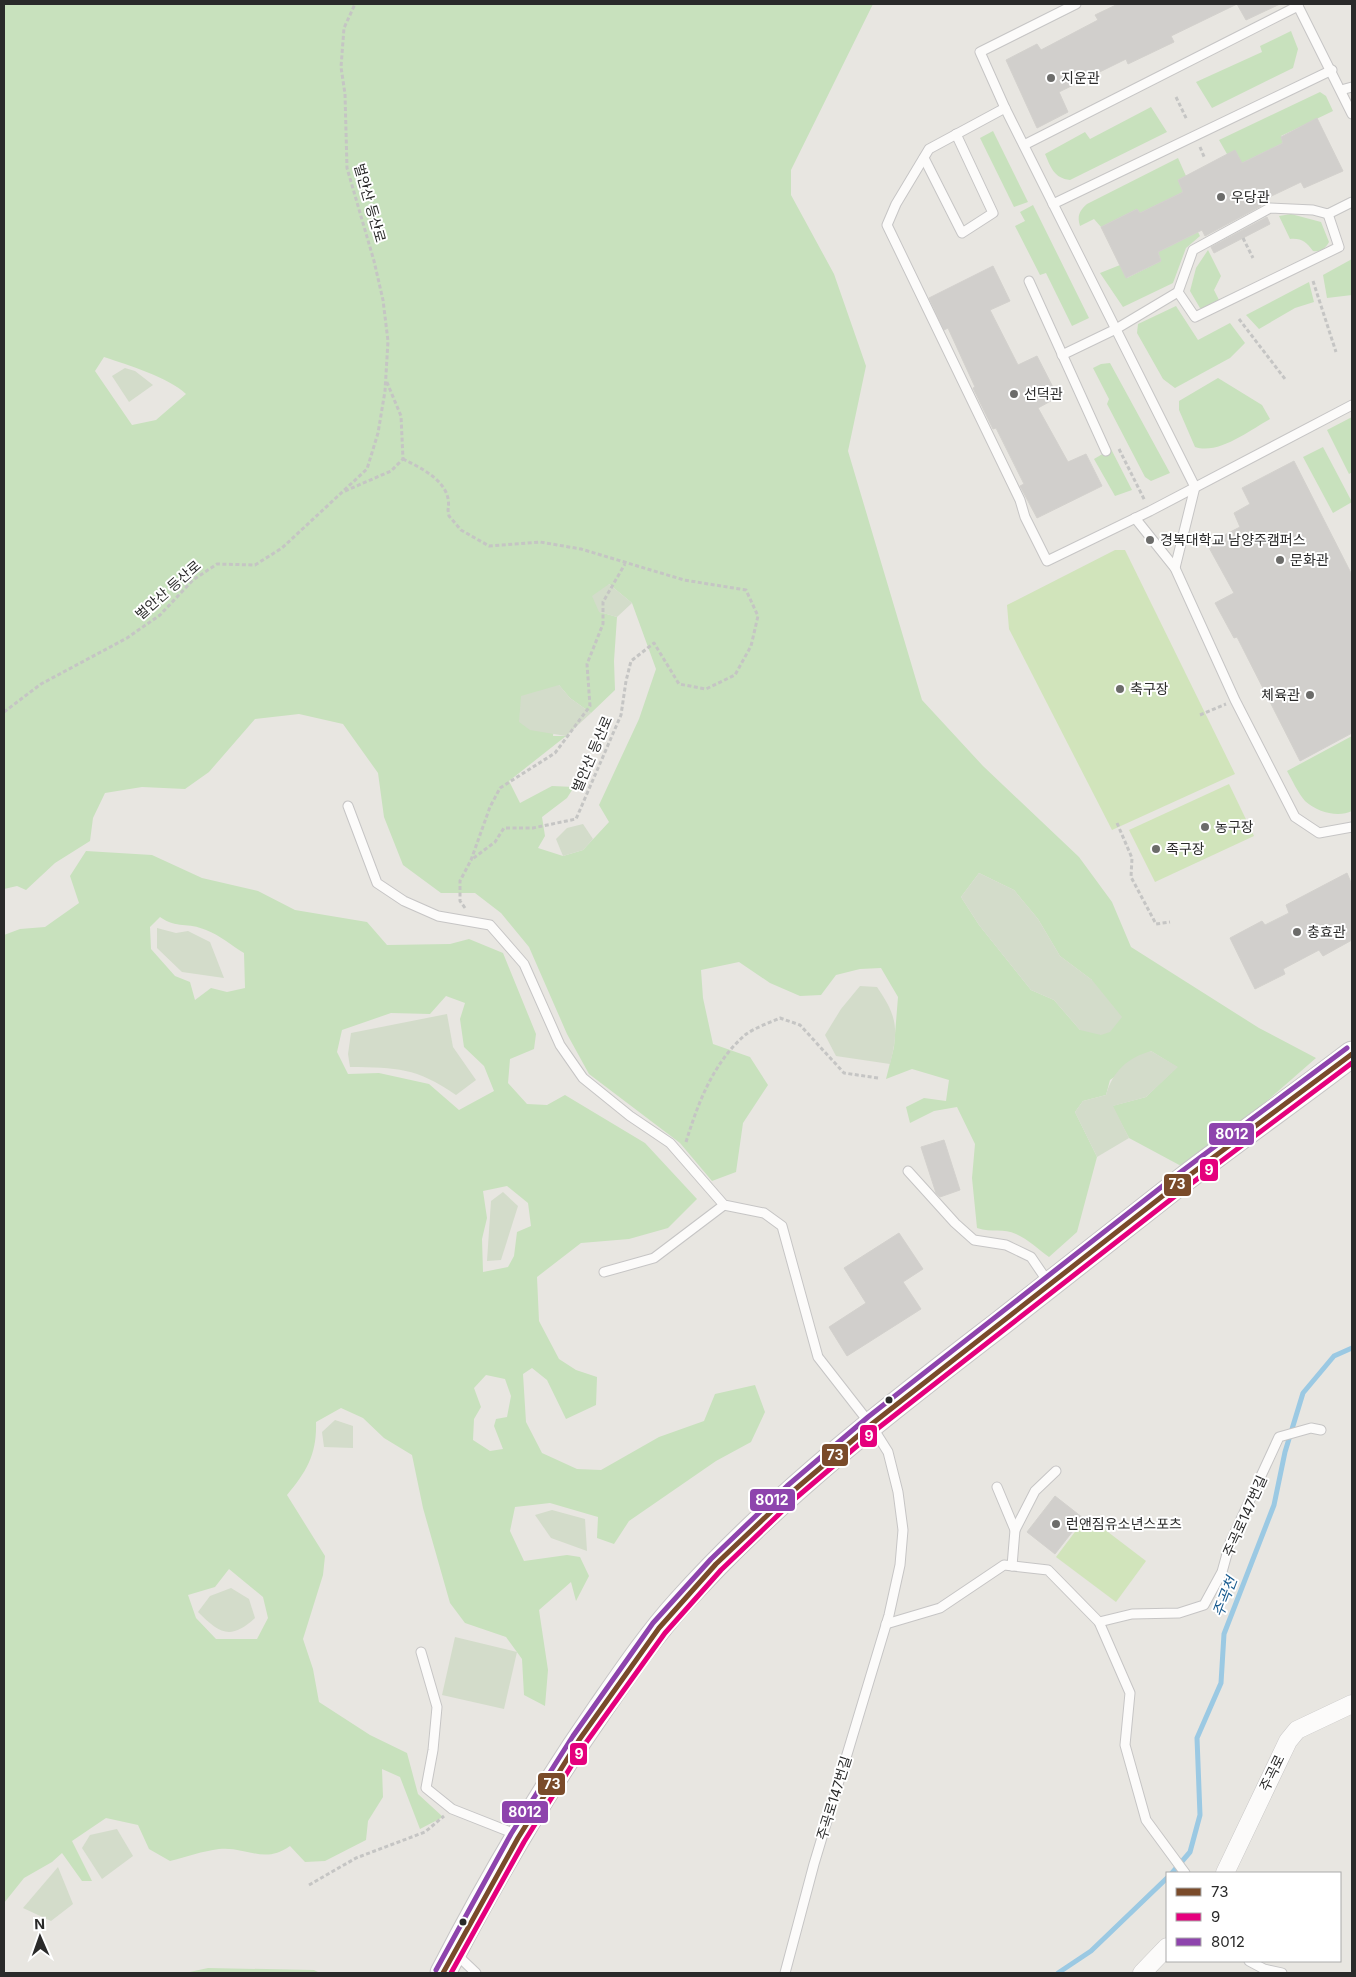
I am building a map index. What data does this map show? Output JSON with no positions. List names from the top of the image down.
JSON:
{
  "streets": {
    "street": ["주곡로"],
    "lane": ["주곡로147번길"],
    "path": ["벌안산 등산로"]
  },
  "water": ["주곡천"],
  "places": [
    "지운관",
    "우당관",
    "선덕관",
    "경복대학교 남양주캠퍼스",
    "문화관",
    "축구장",
    "체육관",
    "농구장",
    "족구장",
    "충효관",
    "런앤짐유소년스포츠"
  ],
  "lines": ["transit line 8012", "transit line 73", "transit line 9"],
  "legend": ["73", "9", "8012"],
  "north": "top"
}
